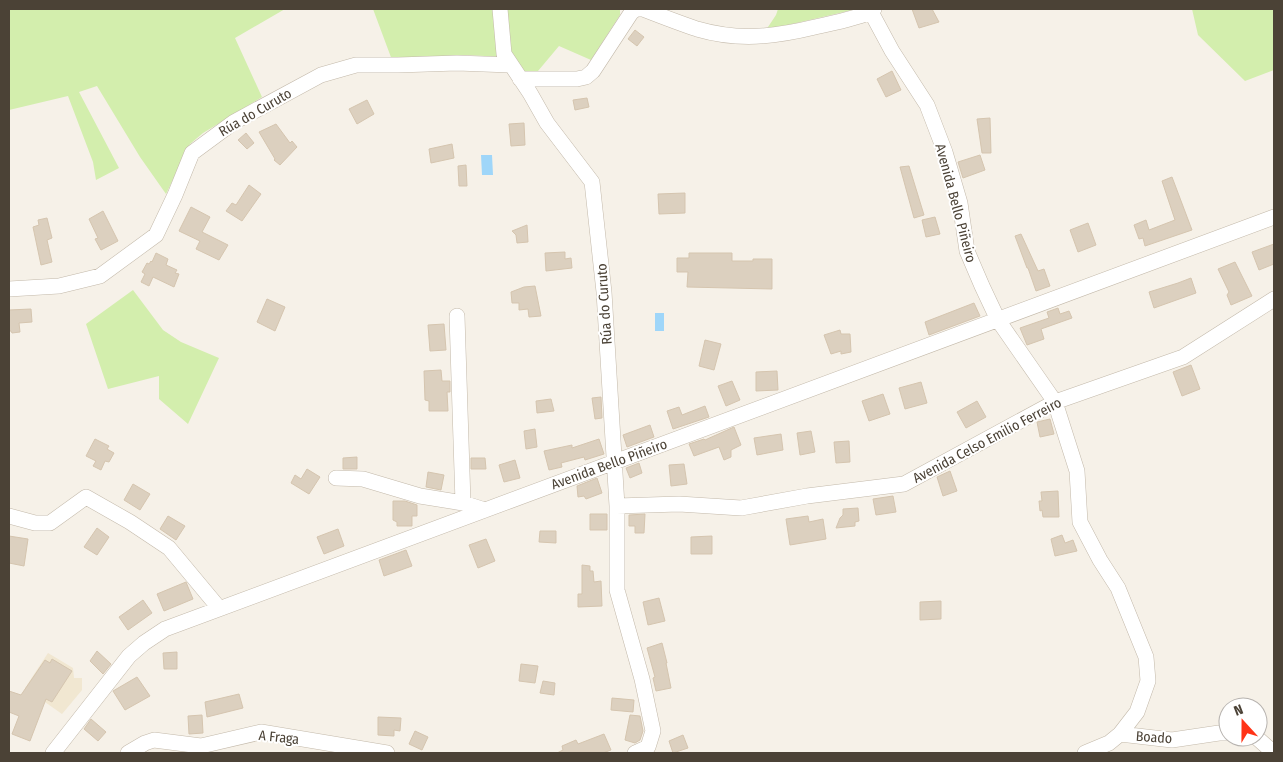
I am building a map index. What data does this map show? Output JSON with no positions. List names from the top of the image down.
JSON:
{
  "streets": {
    "street": [
      "Rúa do Curuto",
      "Avenida Bello Piñeiro",
      "Avenida Celso Emilio Ferreiro",
      "A Fraga",
      "Boado"
    ]
  },
  "crossings": [
    ["Rúa do Curuto", "Avenida Bello Piñeiro"]
  ],
  "north": "top"
}
